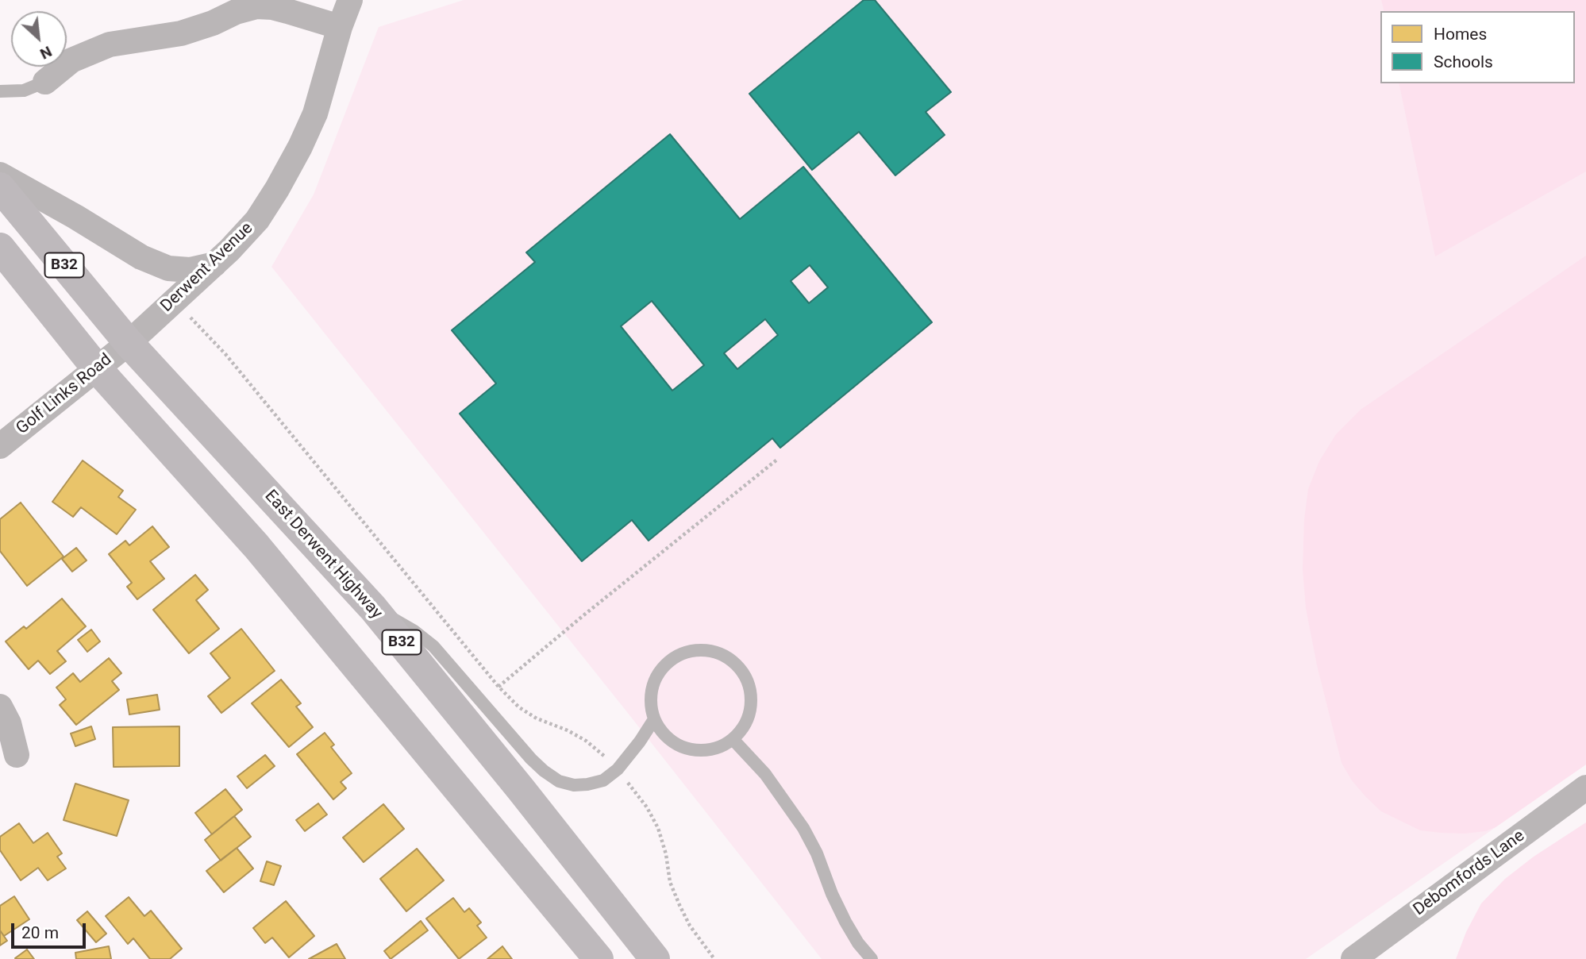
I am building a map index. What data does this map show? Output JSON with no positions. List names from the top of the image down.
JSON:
{
  "streets": {
    "main road": ["B32", "East Derwent Highway"],
    "street": ["Derwent Avenue", "Golf Links Road", "Debomfords Lane"]
  },
  "crossings": [
    ["B32", "Golf Links Road"],
    ["Derwent Avenue", "Golf Links Road"],
    ["Derwent Avenue", "East Derwent Highway"],
    ["Golf Links Road", "East Derwent Highway"]
  ],
  "legend": ["Homes", "Schools"],
  "scale_bar": "20 m",
  "north": "bottom right"
}
